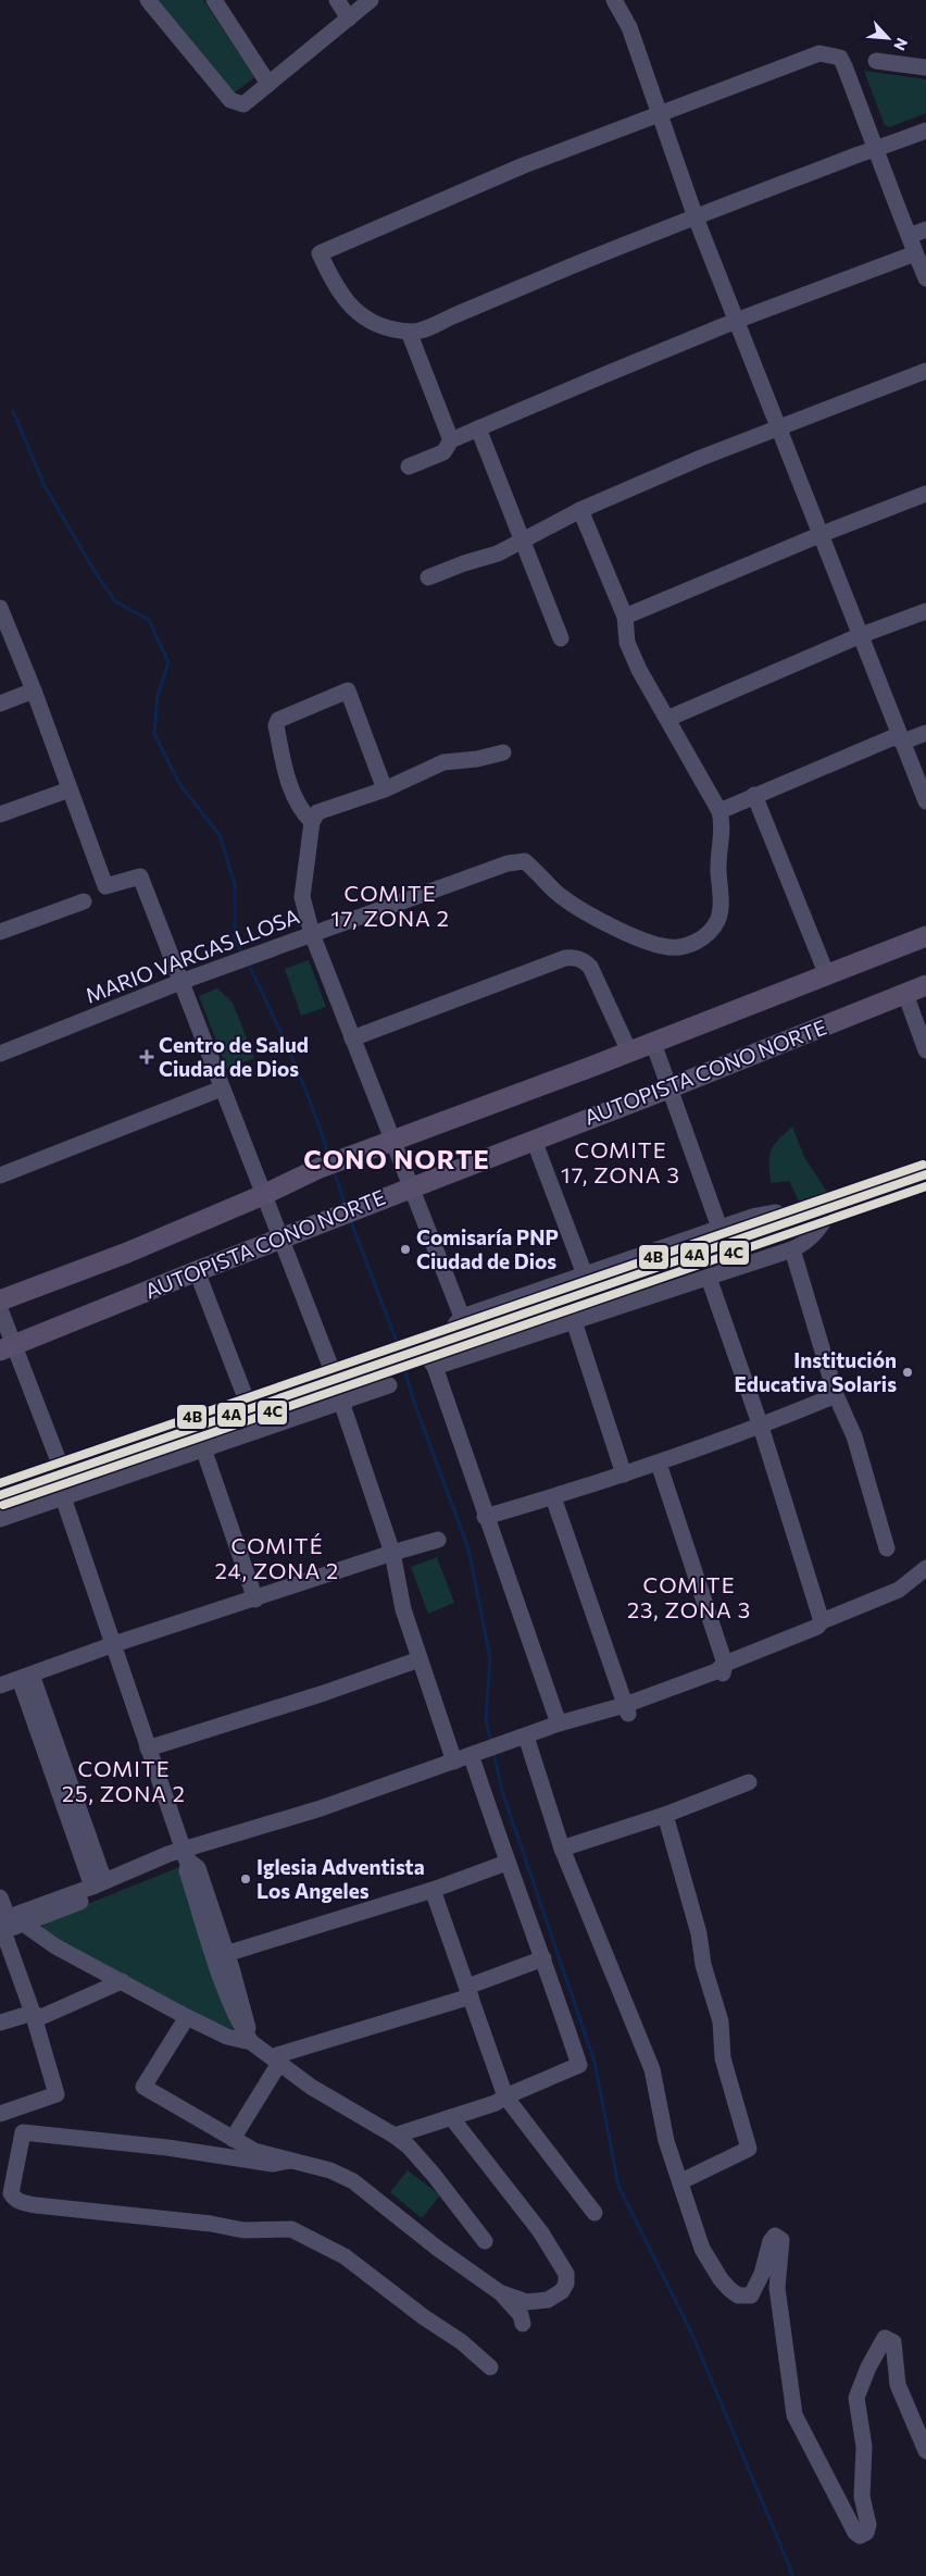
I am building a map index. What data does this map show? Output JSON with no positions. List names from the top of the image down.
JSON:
{
  "streets": {
    "main road": ["AUTOPISTA CONO NORTE"],
    "street": ["MARIO VARGAS LLOSA"]
  },
  "districts": [
    "COMITE 17, ZONA 2",
    "COMITE 17, ZONA 3",
    "CONO NORTE",
    "COMITÉ 24, ZONA 2",
    "COMITE 23, ZONA 3",
    "COMITE 25, ZONA 2"
  ],
  "places": {
    "health": ["Centro de Salud Ciudad de Dios"],
    "other": ["Comisaría PNP Ciudad de Dios", "Institución Educativa Solaris", "Iglesia Adventista Los Angeles"]
  },
  "lines": ["transit line 4B", "transit line 4A", "transit line 4C"],
  "north": "bottom right"
}
